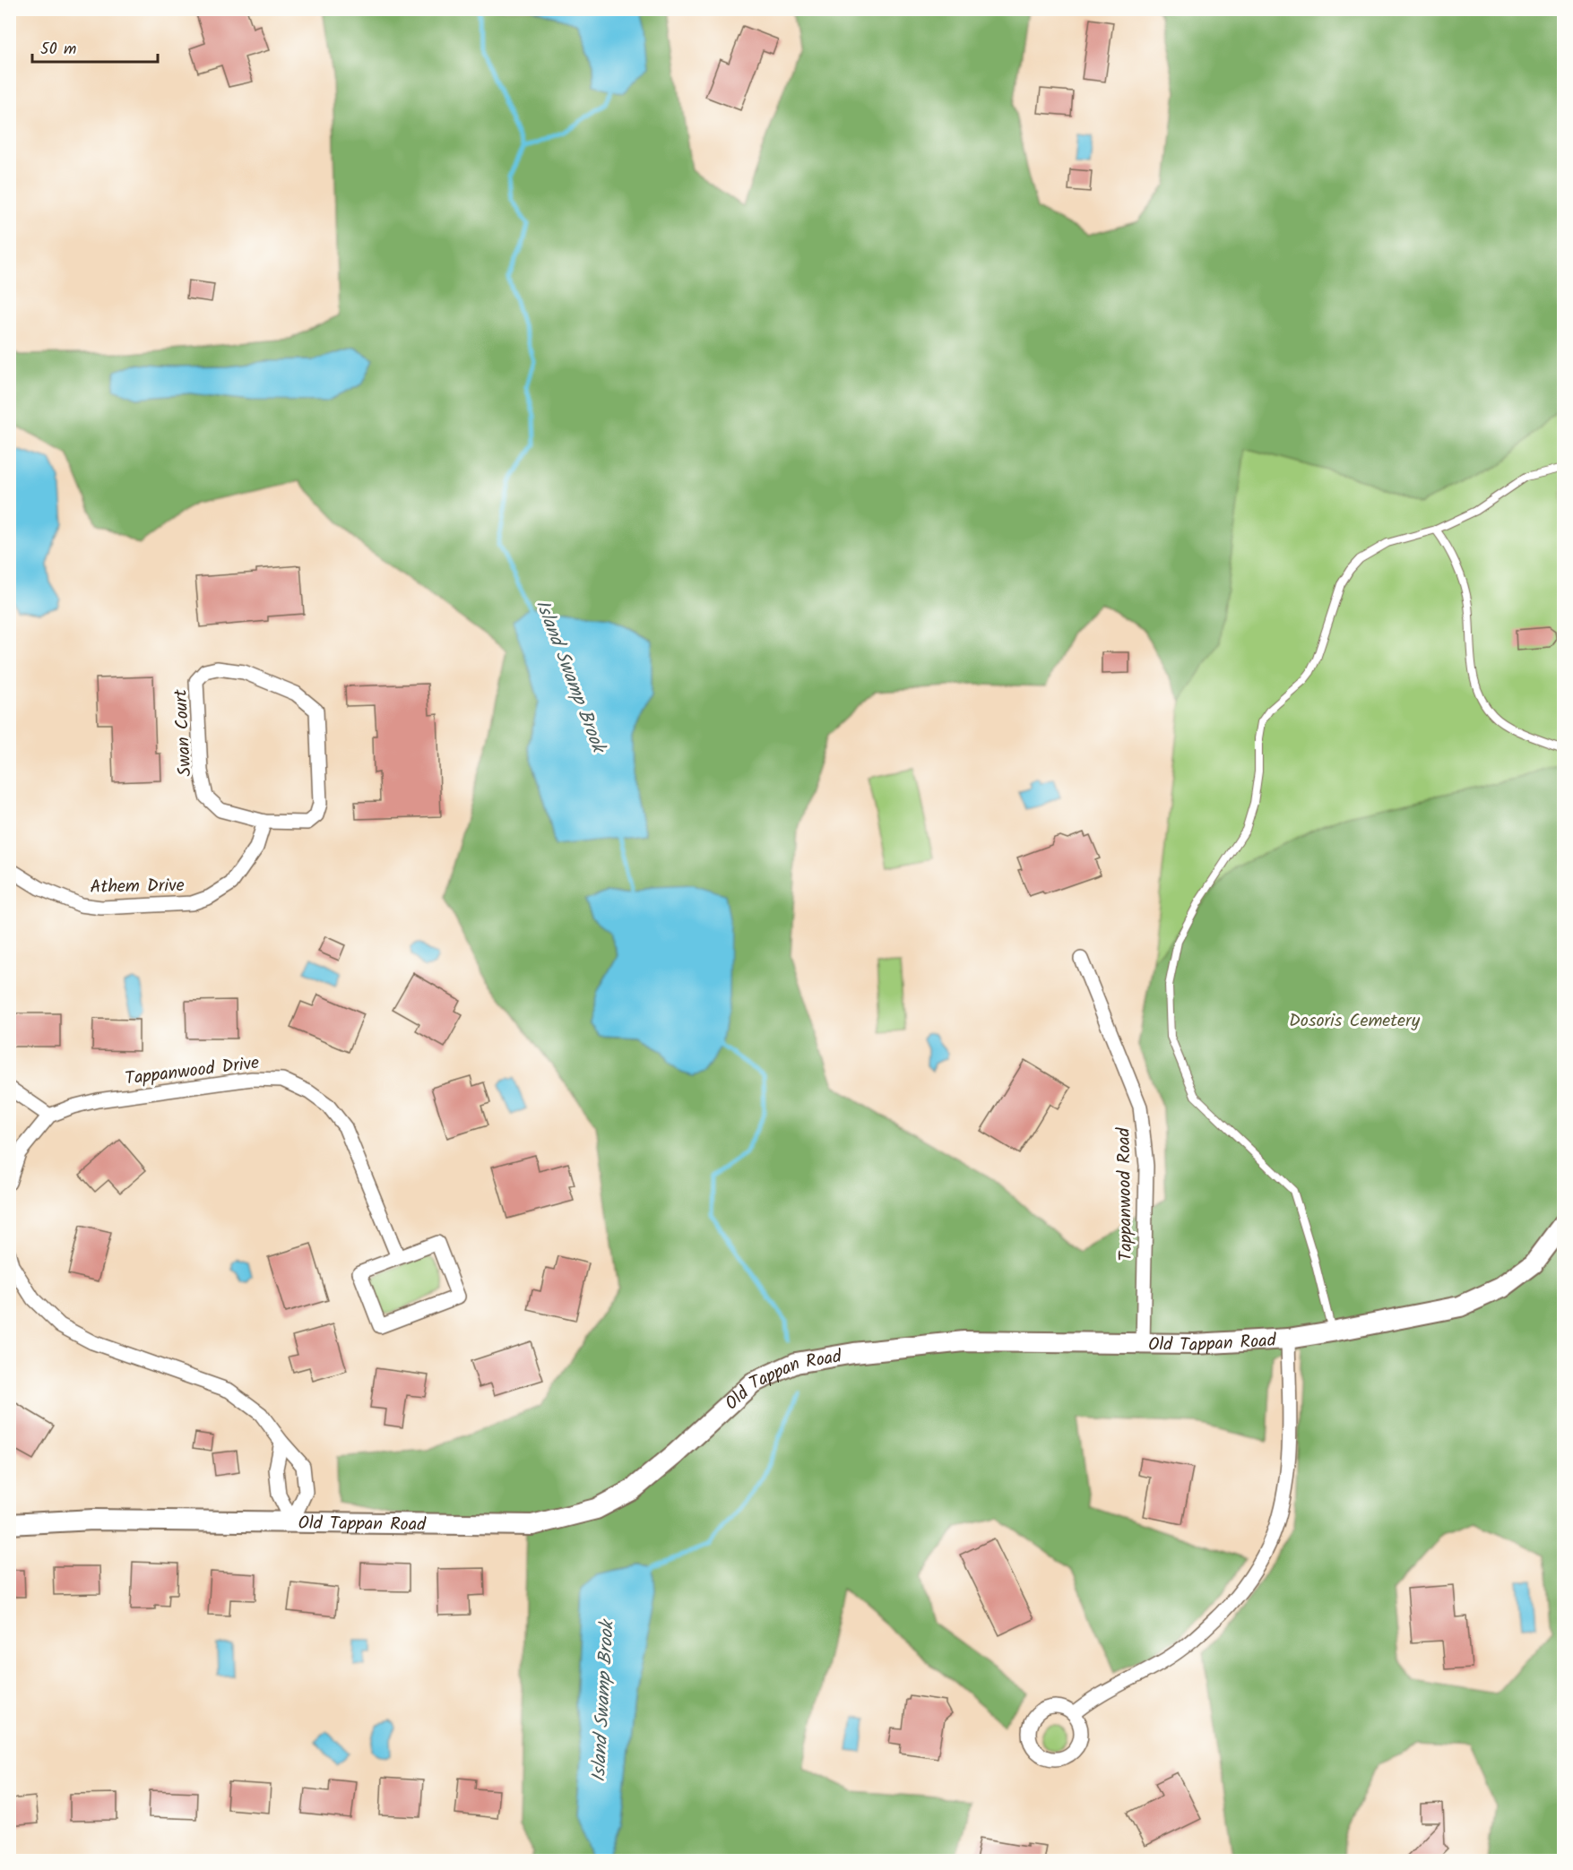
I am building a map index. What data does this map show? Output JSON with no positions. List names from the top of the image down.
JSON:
{
  "streets": {
    "street": [
      "Swan Court",
      "Athem Drive",
      "Tappanwood Drive",
      "Tappanwood Road",
      "Old Tappan Road"
    ]
  },
  "crossings": [
    ["Swan Court", "Athem Drive"],
    ["Tappanwood Road", "Old Tappan Road"]
  ],
  "water": ["Island Swamp Brook"],
  "parks": ["Dosoris Cemetery"],
  "scale_bar": "50 m"
}
